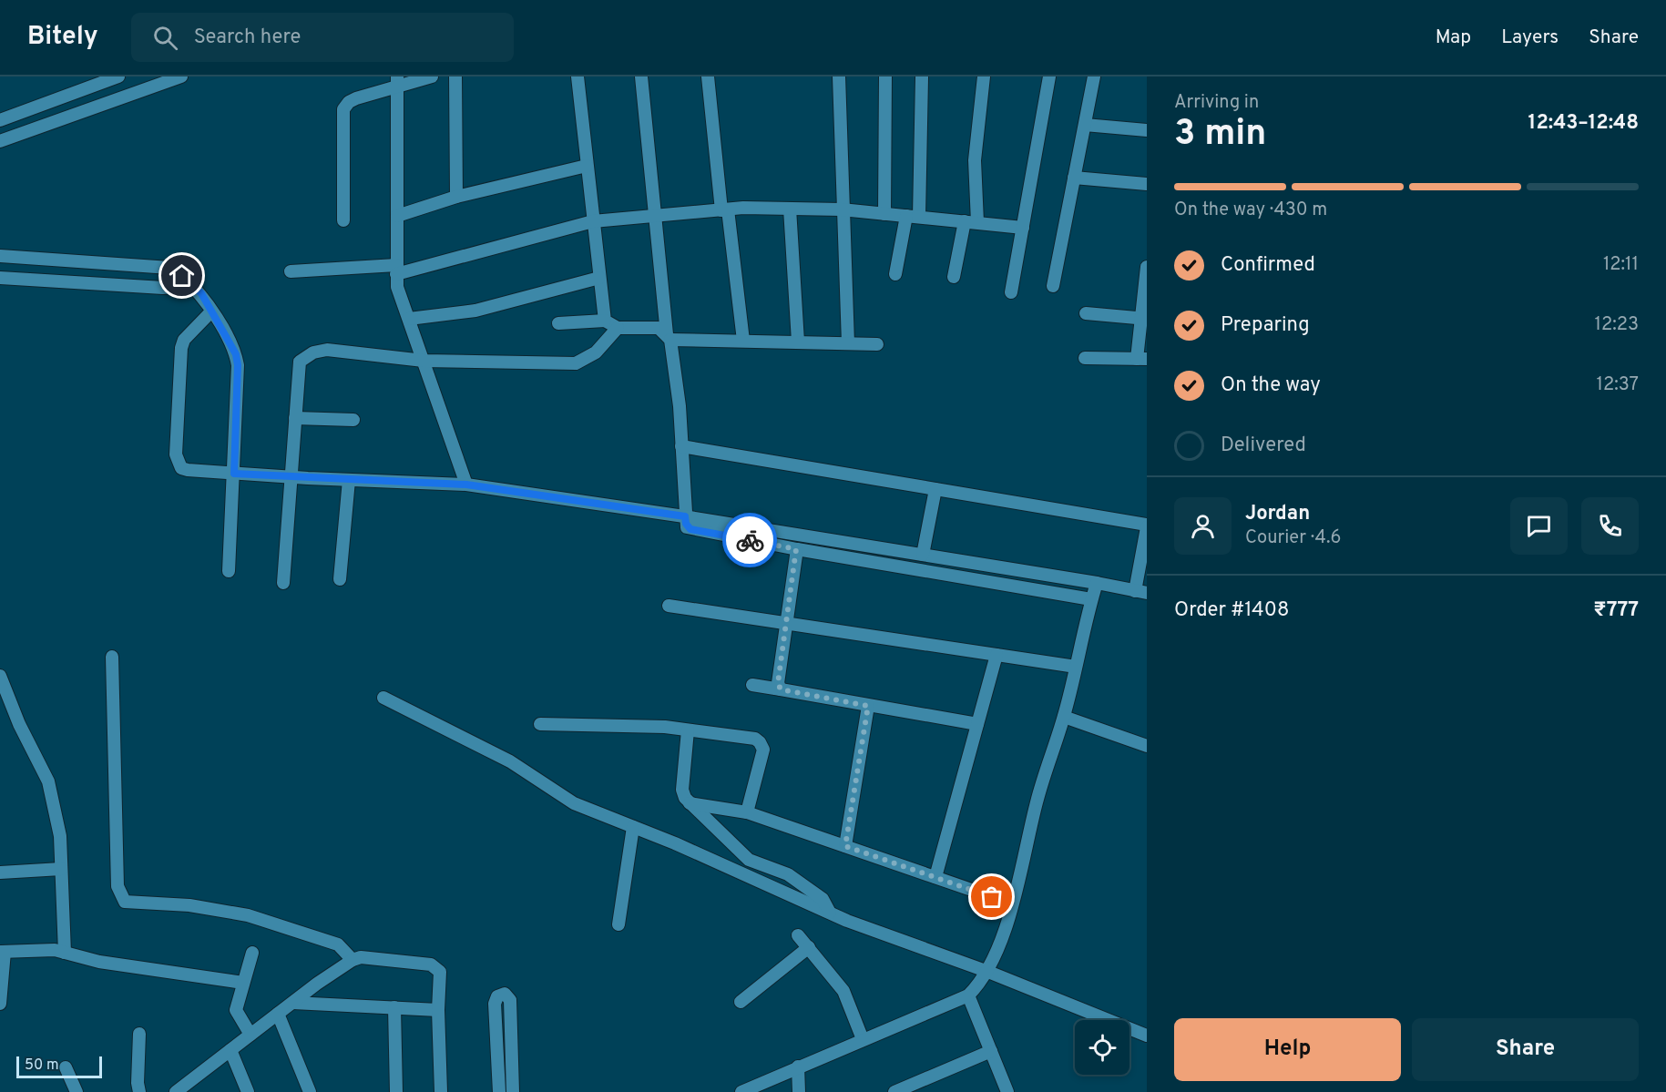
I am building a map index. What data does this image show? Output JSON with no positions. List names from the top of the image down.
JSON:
{
  "scale_bar": "50 m",
  "page": {
    "header": "Bitely",
    "search": "Search here",
    "nav": ["Map", "Layers", "Share"],
    "heading": ["3 min", "Arriving in", "12:43–12:48"],
    "panel": [
      "Jordan",
      "Courier · 4.6",
      "Order #1408",
      "₹777"
    ],
    "bar": "On the way · 430 m",
    "list": [
      ["Confirmed", "12:11"],
      ["Preparing", "12:23"],
      ["On the way", "12:37"],
      "Delivered"
    ],
    "buttons": ["Help", "Share"],
    "scale": "50 m"
  }
}
